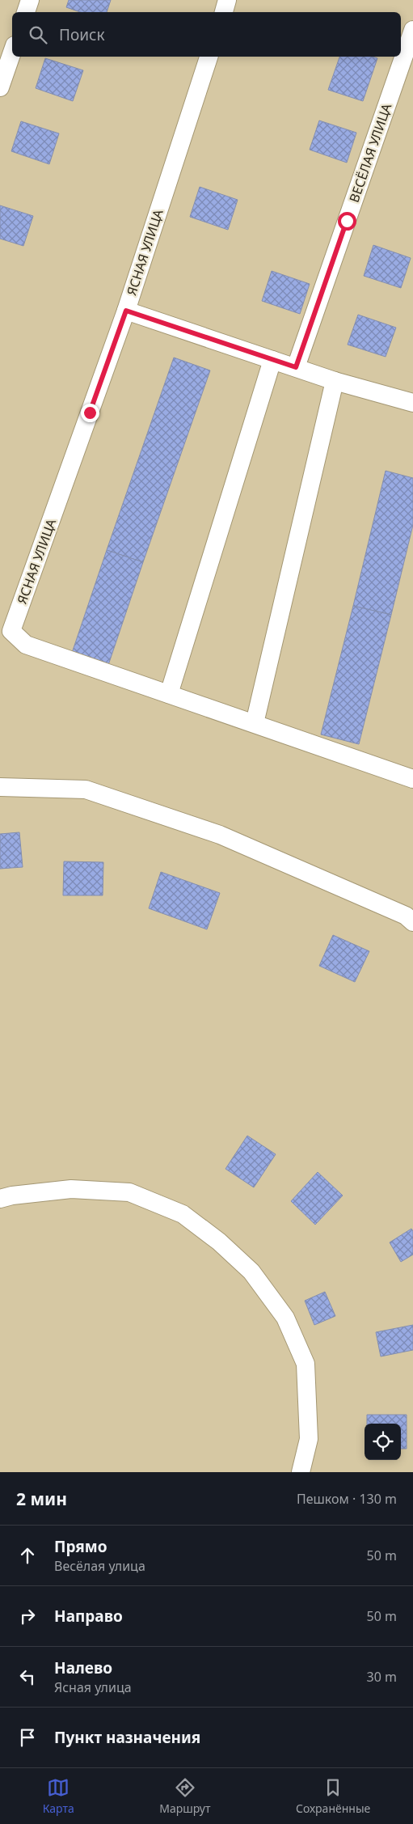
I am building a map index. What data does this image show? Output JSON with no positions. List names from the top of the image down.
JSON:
{
  "streets": {
    "street": ["ВЕСЁЛАЯ УЛИЦА", "ЯСНАЯ УЛИЦА"]
  },
  "page": {
    "search": "Поиск",
    "heading": ["2 мин", "Пешком · 130 m"],
    "list": [
      ["Прямо", "Весёлая улица", "50 m"],
      ["Направо", "50 m"],
      ["Налево", "Ясная улица", "30 m"],
      "Пункт назначения"
    ],
    "nav": ["Карта", "Маршрут", "Сохранённые"]
  }
}
